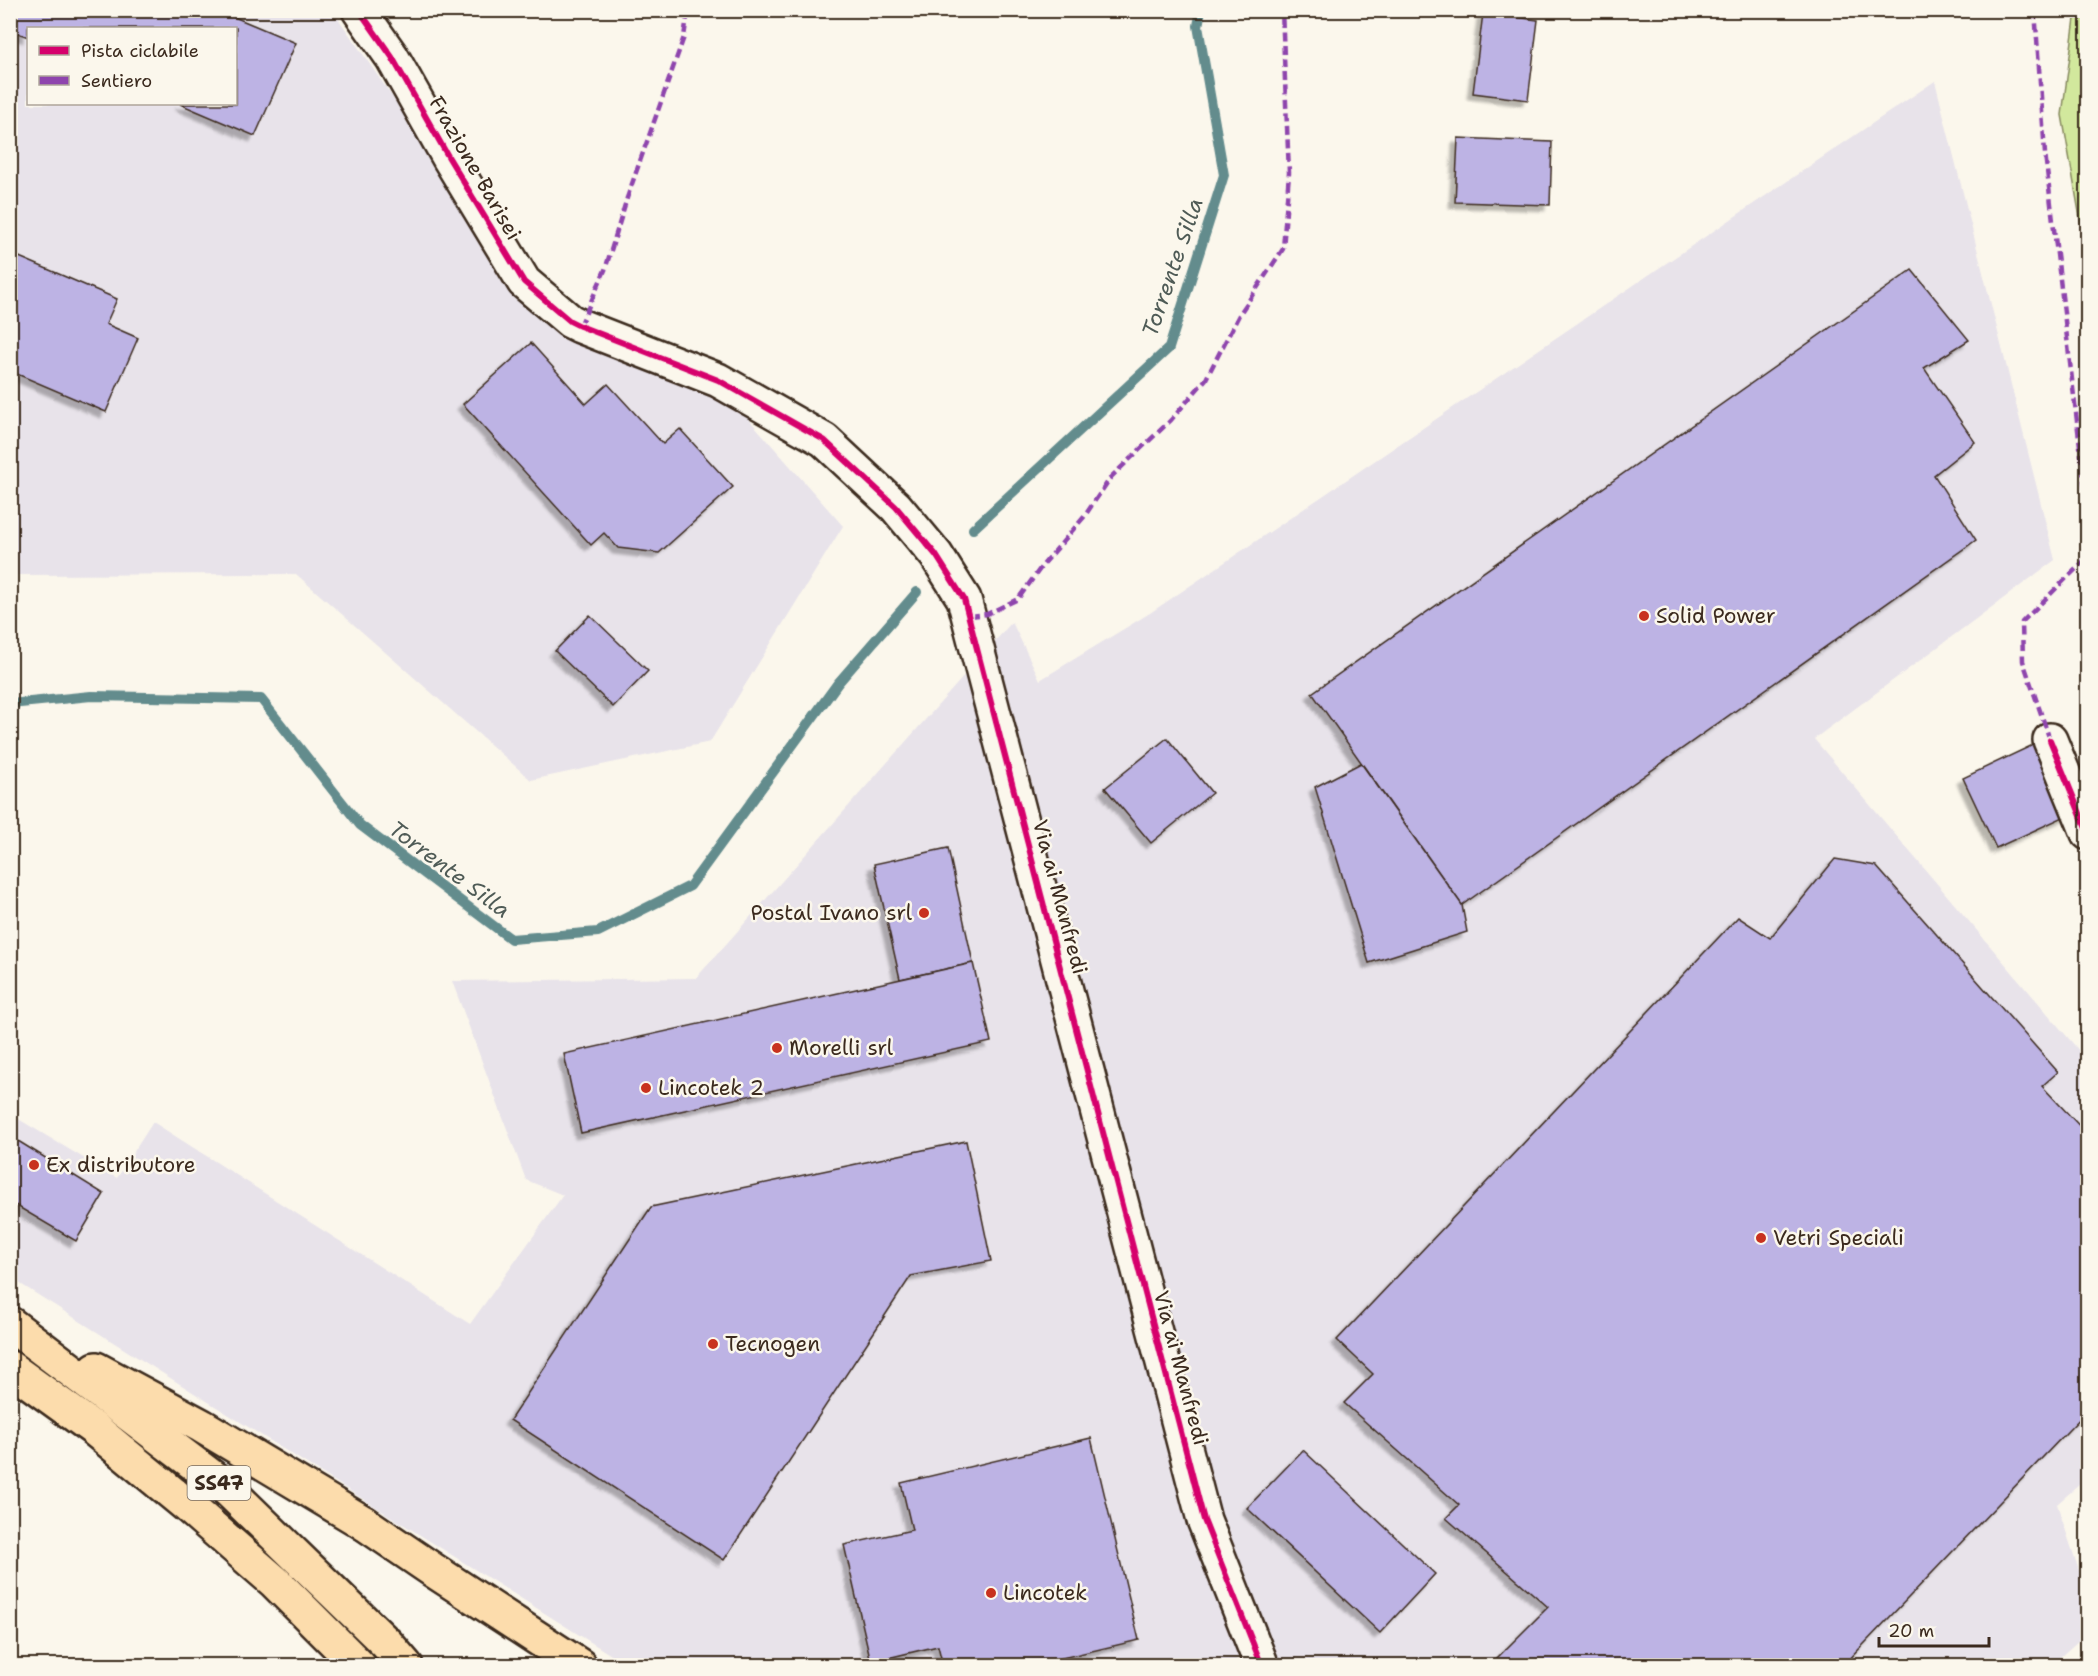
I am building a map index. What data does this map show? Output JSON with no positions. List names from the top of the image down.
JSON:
{
  "streets": {
    "main road": ["SS47"],
    "street": ["Frazione Barisei", "Via ai Manfredi"]
  },
  "crossings": [
    ["Frazione Barisei", "Via ai Manfredi"]
  ],
  "water": ["Torrente Silla"],
  "places": [
    "Solid Power",
    "Postal Ivano srl",
    "Morelli srl",
    "Lincotek 2",
    "Ex distributore",
    "Vetri Speciali",
    "Tecnogen",
    "Lincotek"
  ],
  "legend": ["Pista ciclabile", "Sentiero"],
  "scale_bar": "20 m"
}
